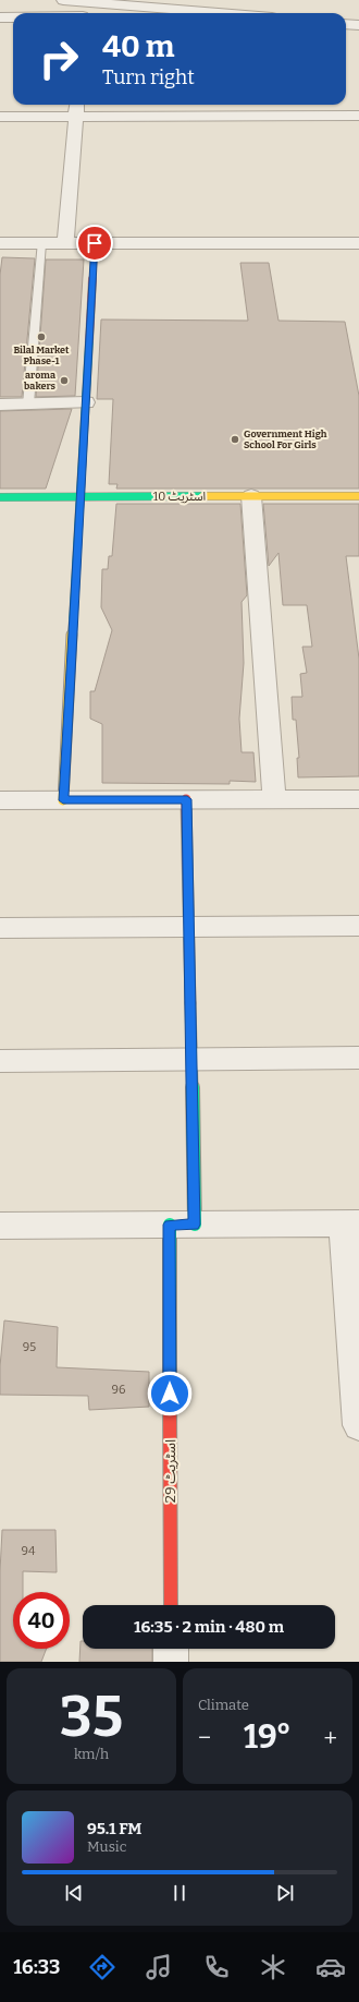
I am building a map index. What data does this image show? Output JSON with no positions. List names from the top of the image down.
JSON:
{
  "streets": {
    "street": ["اسٹریٹ 10", "اسٹریٹ 29"]
  },
  "places": ["Bilal Market Phase-1", "aroma bakers", "Government High School For Girls"],
  "house_numbers": ["95", "96", "94"],
  "page": {
    "turn": ["40 m", "Turn right"],
    "limit": "40",
    "trip": "16:35 · 2 min · 480 m",
    "tile": [
      ["35", "km/h"],
      "Climate"
    ],
    "heat": ["−", "19°", "+"],
    "song": ["95.1 FM", "Music"],
    "tabs": "16:33"
  }
}
